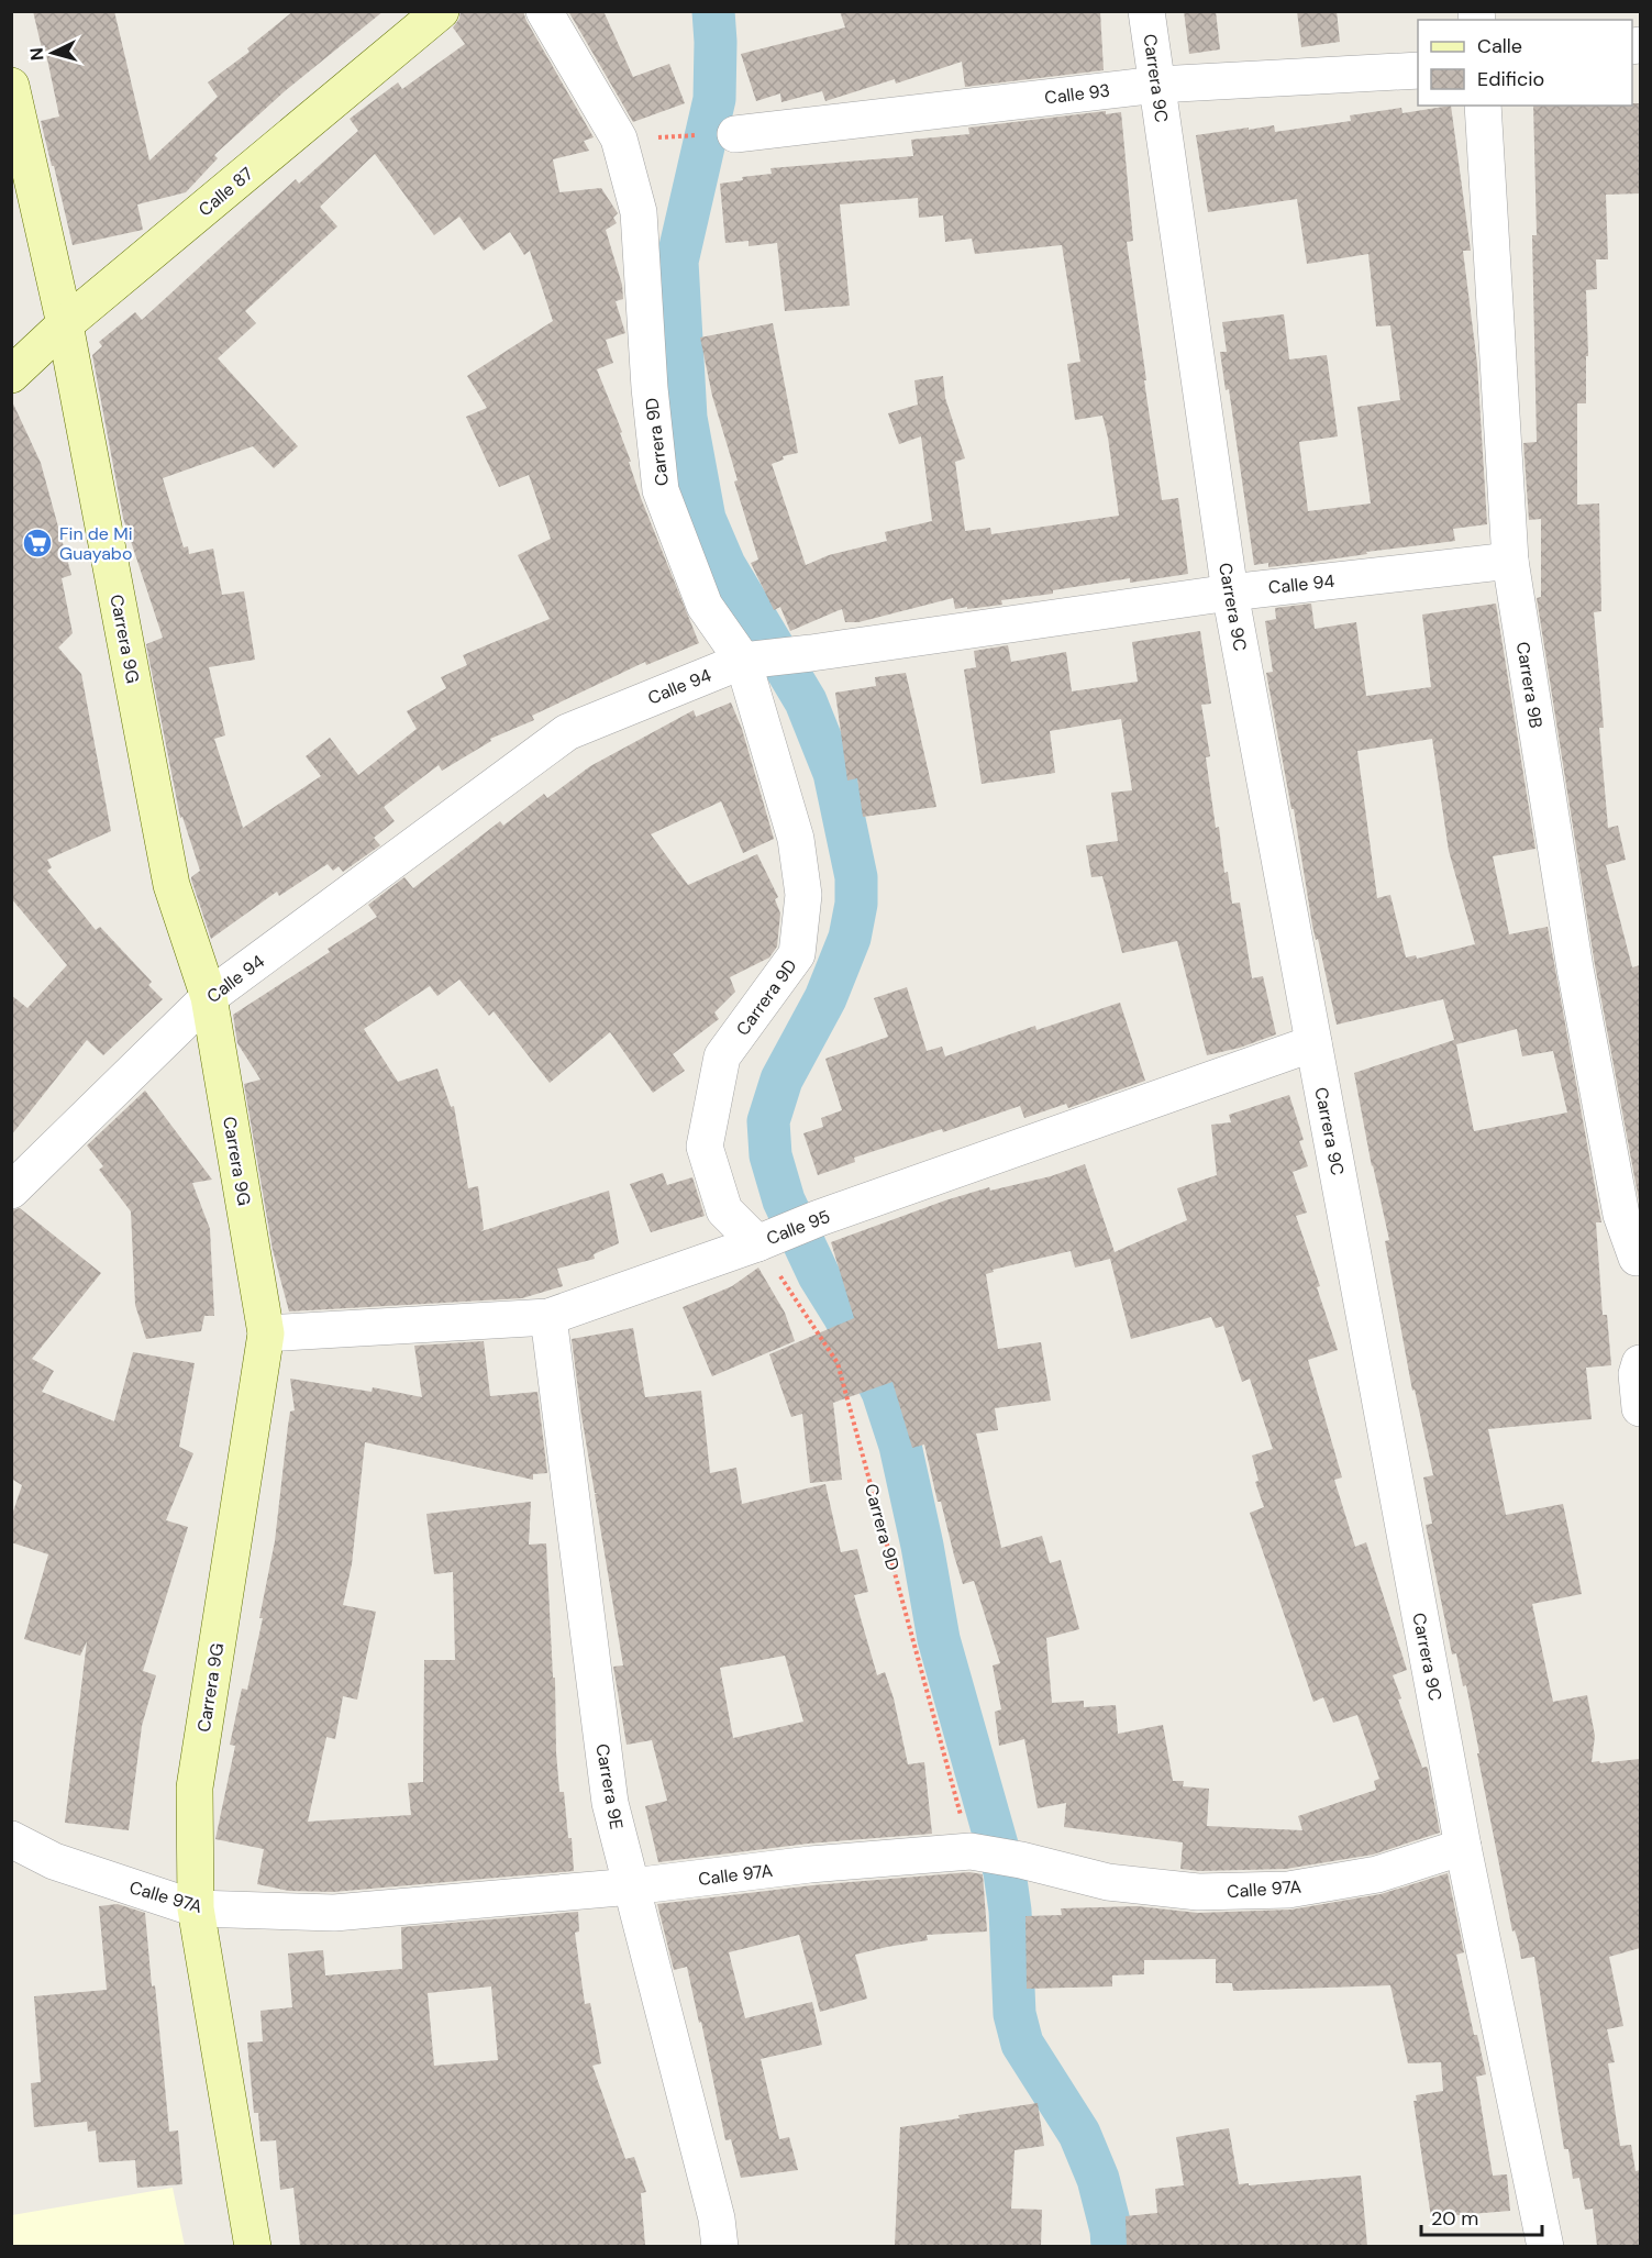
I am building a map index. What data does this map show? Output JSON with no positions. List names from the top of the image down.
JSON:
{
  "streets": {
    "street": [
      "Carrera 9C",
      "Calle 93",
      "Calle 87",
      "Carrera 9D",
      "Calle 94",
      "Carrera 9G",
      "Carrera 9B",
      "Calle 95",
      "Carrera 9E",
      "Calle 97A"
    ]
  },
  "crossings": [
    ["Carrera 9C", "Calle 93"],
    ["Carrera 9C", "Calle 94"],
    ["Carrera 9C", "Calle 95"],
    ["Carrera 9C", "Calle 97A"],
    ["Calle 87", "Carrera 9G"],
    ["Carrera 9D", "Calle 94"],
    ["Carrera 9D", "Calle 95"],
    ["Carrera 9D", "Calle 97A"],
    ["Calle 94", "Carrera 9G"],
    ["Calle 94", "Carrera 9B"],
    ["Carrera 9G", "Calle 95"],
    ["Carrera 9G", "Calle 97A"],
    ["Calle 95", "Carrera 9E"],
    ["Carrera 9E", "Calle 97A"]
  ],
  "places": {
    "supermarket": ["Fin de Mi Guayabo"]
  },
  "legend": ["Calle", "Edificio"],
  "scale_bar": "20 m",
  "north": "left"
}
